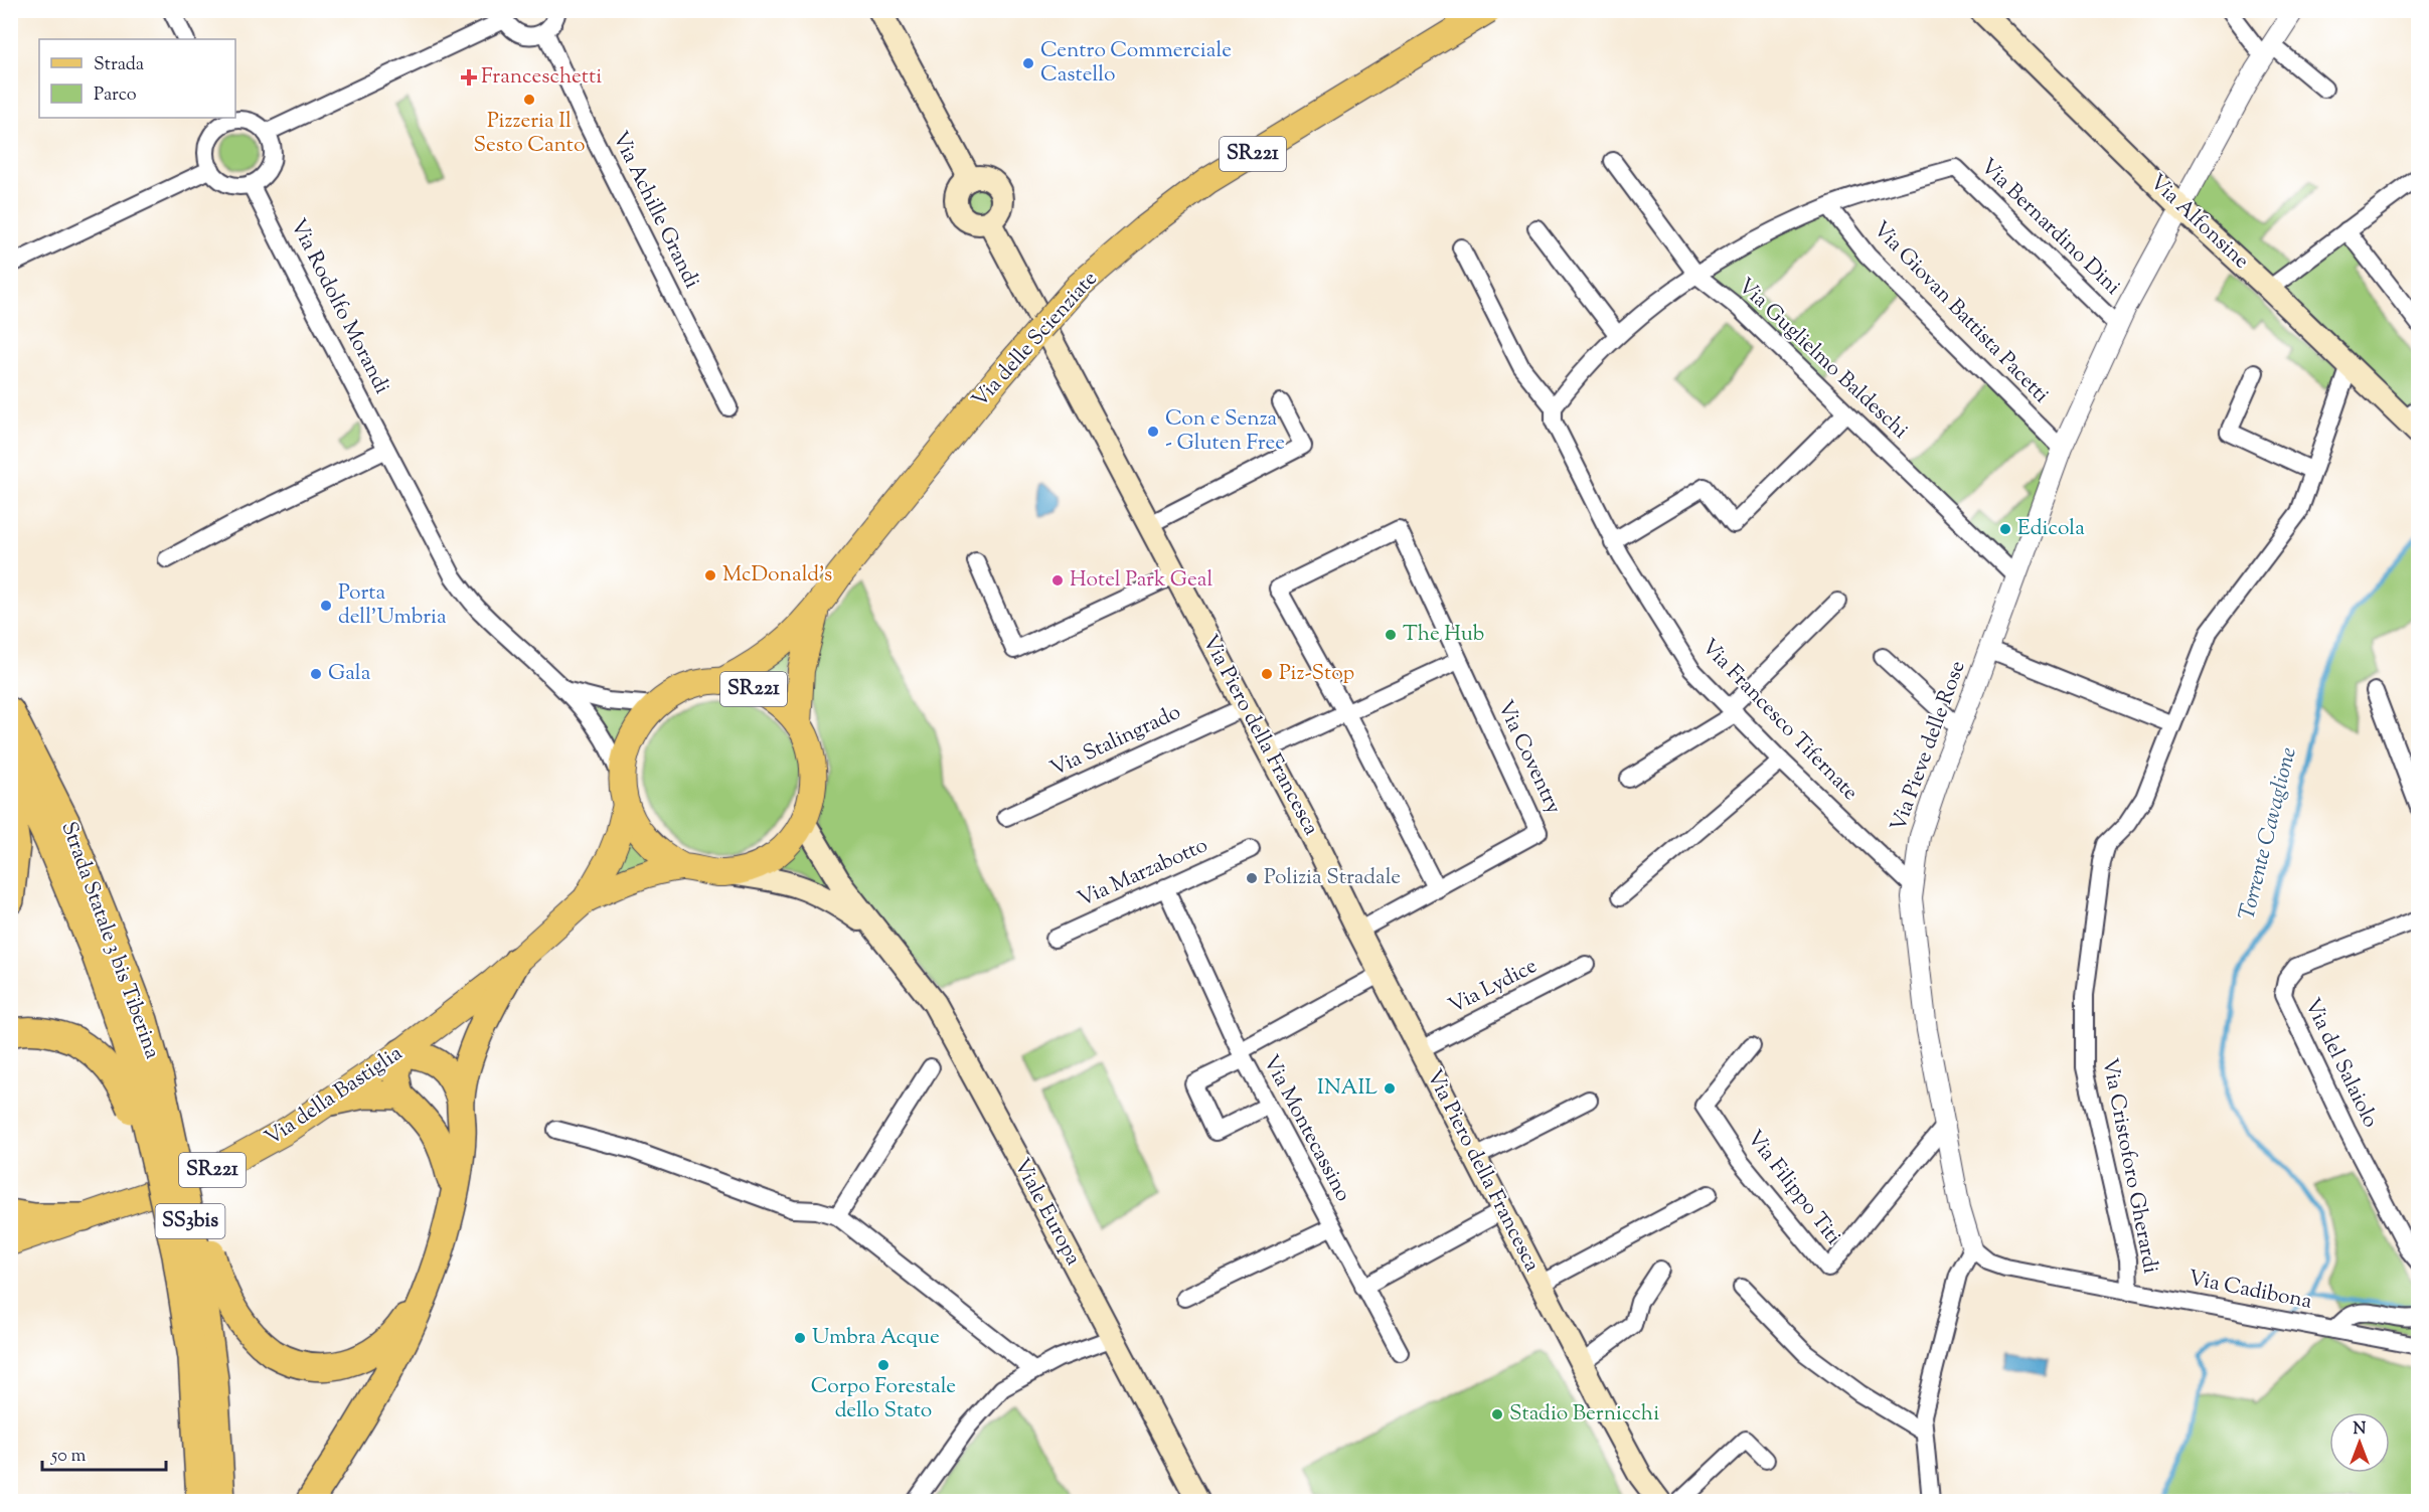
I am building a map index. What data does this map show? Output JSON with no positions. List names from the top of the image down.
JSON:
{
  "streets": {
    "highway": ["Strada Statale 3 bis Tiberina", "SS3bis"],
    "main road": [
      "SR221",
      "Via Alfonsine",
      "Via delle Scienziate",
      "Via Piero della Francesca",
      "Via della Bastiglia",
      "Viale Europa"
    ],
    "street": [
      "Via Achille Grandi",
      "Via Bernardino Dini",
      "Via Rodolfo Morandi",
      "Via Giovan Battista Pacetti",
      "Via Guglielmo Baldeschi",
      "Via Francesco Tifernate",
      "Via Stalingrado",
      "Via Pieve delle Rose",
      "Via Coventry",
      "Via Marzabotto",
      "Via Lydice",
      "Via del Salaiolo",
      "Via Montecassino",
      "Via Cristoforo Gherardi",
      "Via Filippo Titi",
      "Via Cadibona"
    ]
  },
  "crossings": [
    ["SR221", "Via Rodolfo Morandi"],
    ["SR221", "Via delle Scienziate"],
    ["SR221", "Via della Bastiglia"],
    ["SR221", "Viale Europa"],
    ["Via Alfonsine", "Via Pieve delle Rose"],
    ["Via Alfonsine", "Via Cristoforo Gherardi"],
    ["Via Bernardino Dini", "Via Giovan Battista Pacetti"],
    ["Via Bernardino Dini", "Via Guglielmo Baldeschi"],
    ["Via Bernardino Dini", "Via Francesco Tifernate"],
    ["Via Bernardino Dini", "Via Pieve delle Rose"],
    ["Via Rodolfo Morandi", "Via delle Scienziate"],
    ["Via Rodolfo Morandi", "Via della Bastiglia"],
    ["Via Rodolfo Morandi", "Viale Europa"],
    ["Via Giovan Battista Pacetti", "Via Pieve delle Rose"],
    ["Via delle Scienziate", "Via della Bastiglia"],
    ["Via delle Scienziate", "Viale Europa"],
    ["Via Guglielmo Baldeschi", "Via Pieve delle Rose"],
    ["Via Francesco Tifernate", "Via Pieve delle Rose"],
    ["Via Piero della Francesca", "Via Stalingrado"],
    ["Via Piero della Francesca", "Via Coventry"],
    ["Via Piero della Francesca", "Via Lydice"],
    ["Via Piero della Francesca", "Via Montecassino"],
    ["Via Pieve delle Rose", "Via Filippo Titi"],
    ["Via Pieve delle Rose", "Via Cadibona"],
    ["Via Marzabotto", "Via Montecassino"],
    ["Via della Bastiglia", "Viale Europa"],
    ["Via Cristoforo Gherardi", "Via Cadibona"]
  ],
  "water": ["Torrente Cavaglione"],
  "places": {
    "other": [
      "Centro Commerciale Castello",
      "Pizzeria Il Sesto Canto",
      "Con e Senza - Gluten Free",
      "Edicola",
      "McDonald's",
      "Hotel Park Geal",
      "Porta dell'Umbria",
      "The Hub",
      "Gala",
      "Piz-Stop",
      "Polizia Stradale",
      "INAIL",
      "Umbra Acque",
      "Corpo Forestale dello Stato",
      "Stadio Bernicchi"
    ],
    "health": ["Franceschetti"]
  },
  "legend": ["Strada", "Parco"],
  "scale_bar": "50 m",
  "north": "top"
}
